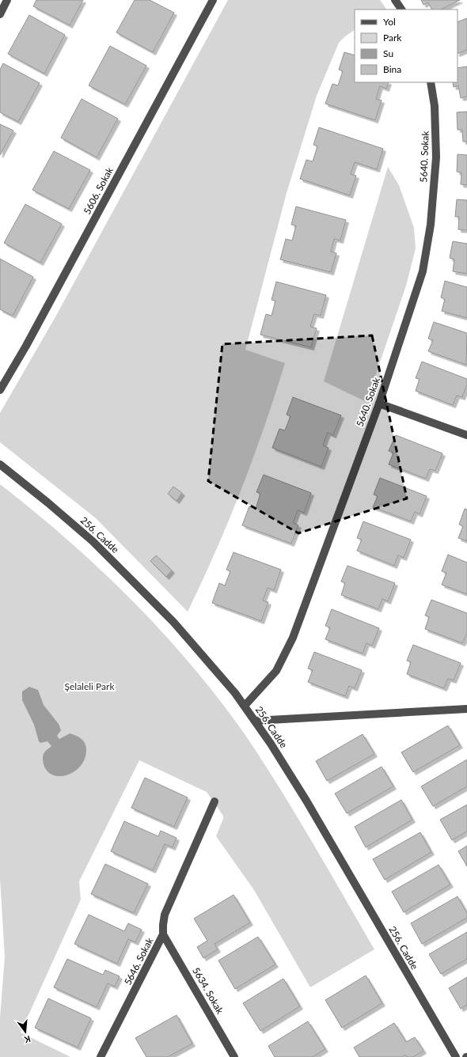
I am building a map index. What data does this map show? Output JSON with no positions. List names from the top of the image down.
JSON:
{
  "streets": {
    "street": [
      "5640. Sokak",
      "5606. Sokak",
      "256. Cadde",
      "5646. Sokak",
      "5634. Sokak"
    ]
  },
  "crossings": [
    ["5640. Sokak", "256. Cadde"],
    ["5646. Sokak", "5634. Sokak"]
  ],
  "parks": ["Şelaleli Park"],
  "legend": [
    "Yol",
    "Park",
    "Su",
    "Bina"
  ],
  "north": "bottom"
}
